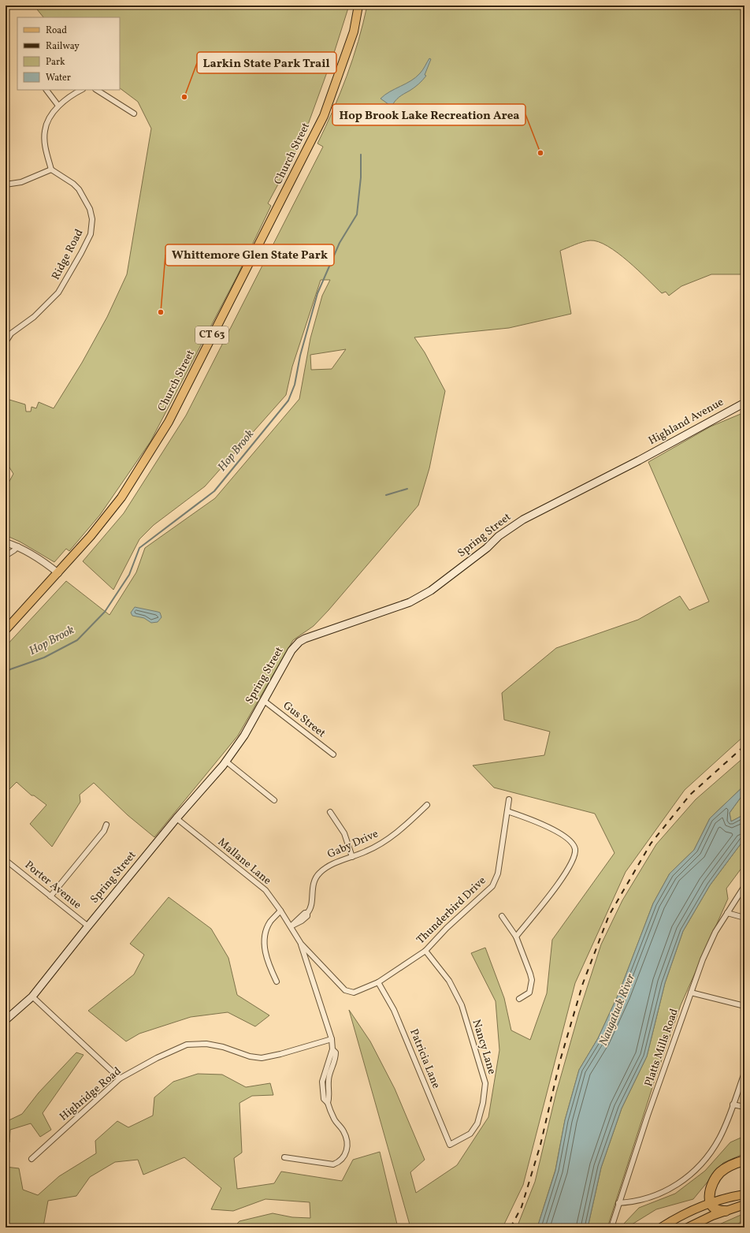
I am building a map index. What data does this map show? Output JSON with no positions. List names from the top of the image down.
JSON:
{
  "streets": {
    "main road": [
      "Church Street",
      "CT 63",
      "Highland Avenue",
      "Spring Street"
    ],
    "street": [
      "Ridge Road",
      "Gus Street",
      "Gaby Drive",
      "Mallane Lane",
      "Porter Avenue",
      "Thunderbird Drive",
      "Nancy Lane",
      "Platts Mills Road",
      "Patricia Lane",
      "Highridge Road"
    ]
  },
  "crossings": [
    ["Highland Avenue", "Spring Street"],
    ["Spring Street", "Gus Street"],
    ["Spring Street", "Mallane Lane"],
    ["Spring Street", "Porter Avenue"],
    ["Gaby Drive", "Mallane Lane"],
    ["Mallane Lane", "Thunderbird Drive"],
    ["Mallane Lane", "Patricia Lane"],
    ["Mallane Lane", "Highridge Road"],
    ["Thunderbird Drive", "Nancy Lane"],
    ["Thunderbird Drive", "Patricia Lane"],
    ["Nancy Lane", "Patricia Lane"]
  ],
  "water": ["Hop Brook", "Naugatuck River"],
  "places": ["Larkin State Park Trail", "Hop Brook Lake Recreation Area", "Whittemore Glen State Park"],
  "legend": [
    "Road",
    "Railway",
    "Park",
    "Water"
  ]
}
